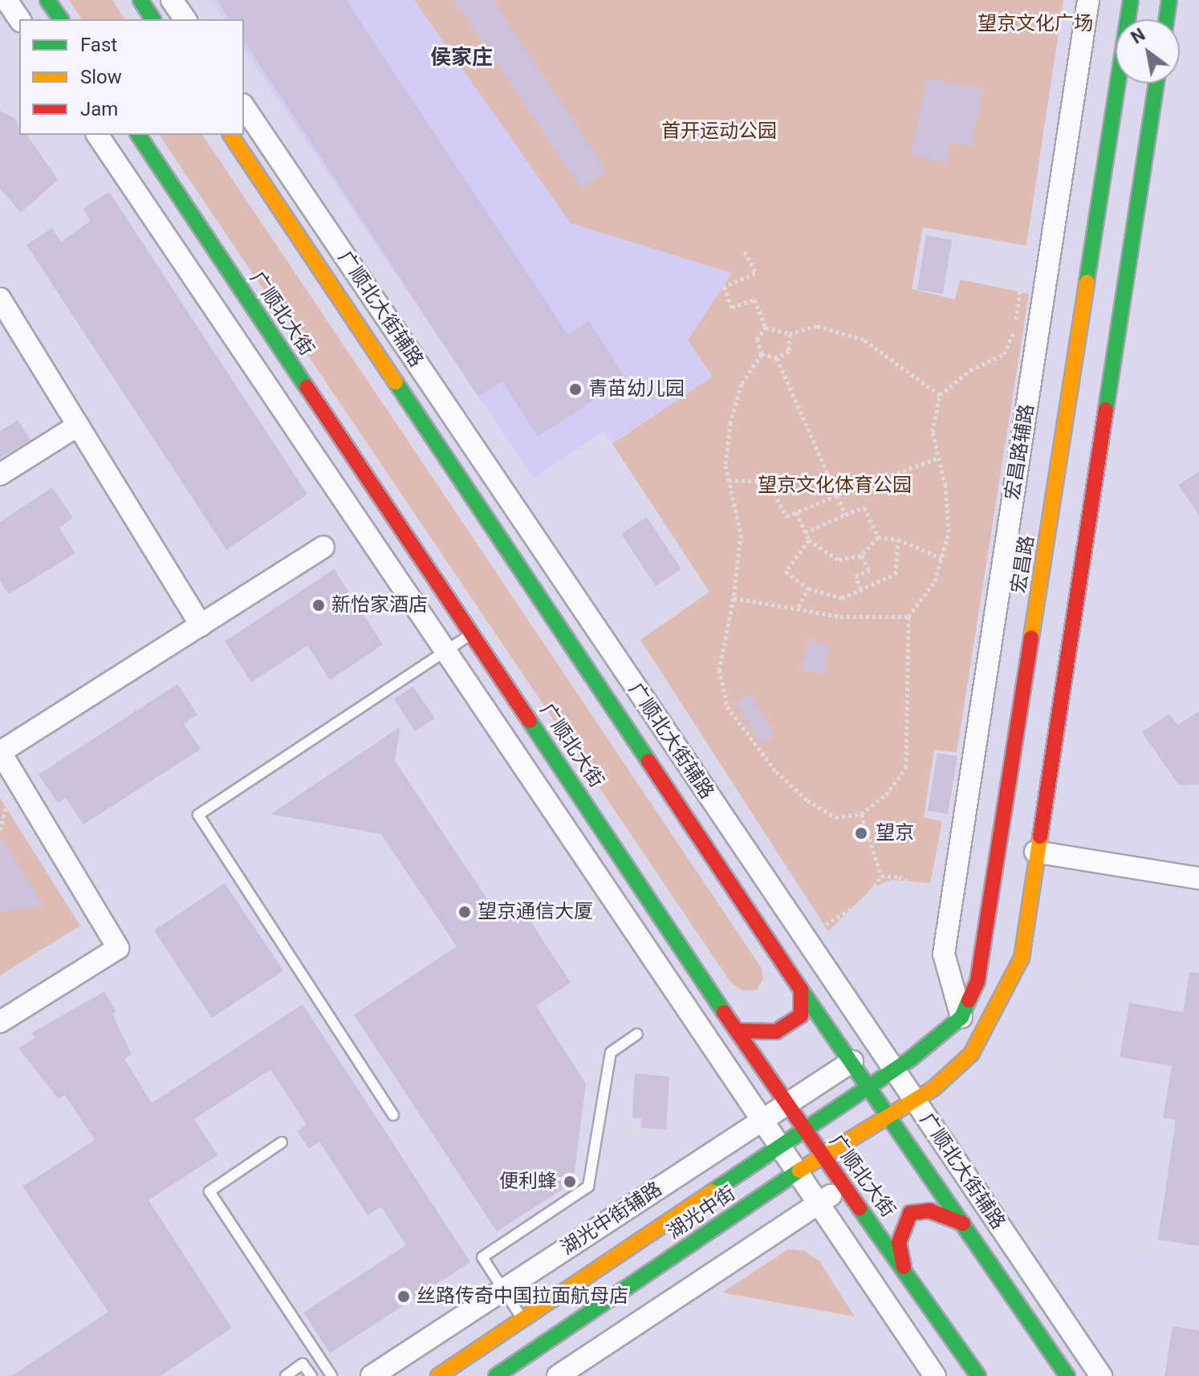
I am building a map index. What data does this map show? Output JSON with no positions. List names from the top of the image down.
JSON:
{
  "streets": {
    "main road": ["广顺北大街", "宏昌路", "湖光中街"],
    "street": ["广顺北大街辅路", "宏昌路辅路", "湖光中街辅路"]
  },
  "crossings": [
    ["广顺北大街辅路", "宏昌路"],
    ["广顺北大街辅路", "湖光中街"],
    ["广顺北大街", "湖光中街"],
    ["广顺北大街", "湖光中街辅路"],
    ["宏昌路辅路", "宏昌路"],
    ["宏昌路", "湖光中街"]
  ],
  "districts": ["侯家庄"],
  "parks": ["望京文化广场", "首开运动公园", "望京文化体育公园"],
  "places": [
    "青苗幼儿园",
    "新怡家酒店",
    "望京",
    "望京通信大厦",
    "便利蜂",
    "丝路传奇中国拉面航母店"
  ],
  "legend": ["Fast", "Slow", "Jam"],
  "north": "top left"
}
